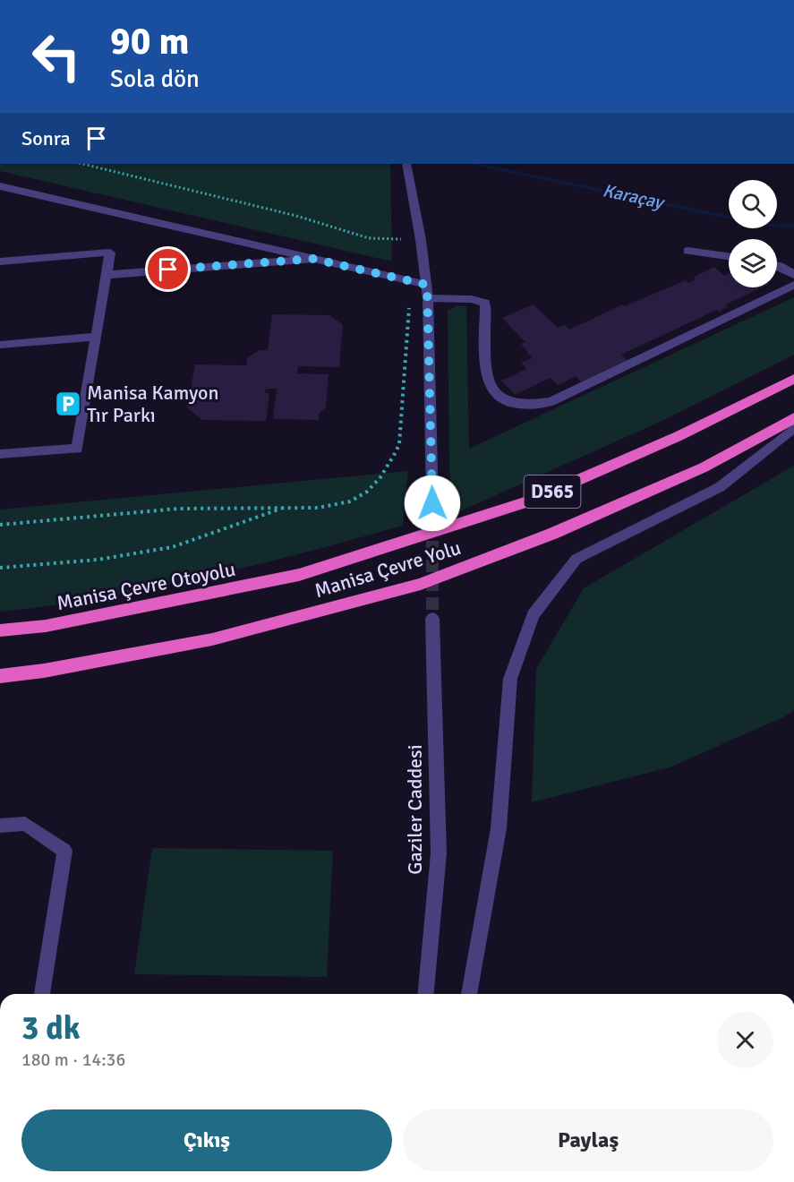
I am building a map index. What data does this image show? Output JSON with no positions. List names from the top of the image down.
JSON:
{
  "streets": {
    "highway": ["D565", "Manisa Çevre Yolu", "Manisa Çevre Otoyolu"],
    "street": ["Gaziler Caddesi"]
  },
  "crossings": [
    ["Manisa Çevre Yolu", "Manisa Çevre Otoyolu"]
  ],
  "water": ["Karaçay"],
  "places": {
    "parking": ["Manisa Kamyon Tır Parkı"]
  },
  "page": {
    "turn": ["90 m", "Sola dön"],
    "then": "Sonra",
    "heading": ["3 dk", "180 m · 14:36"],
    "buttons": ["Çıkış", "Paylaş"]
  }
}
